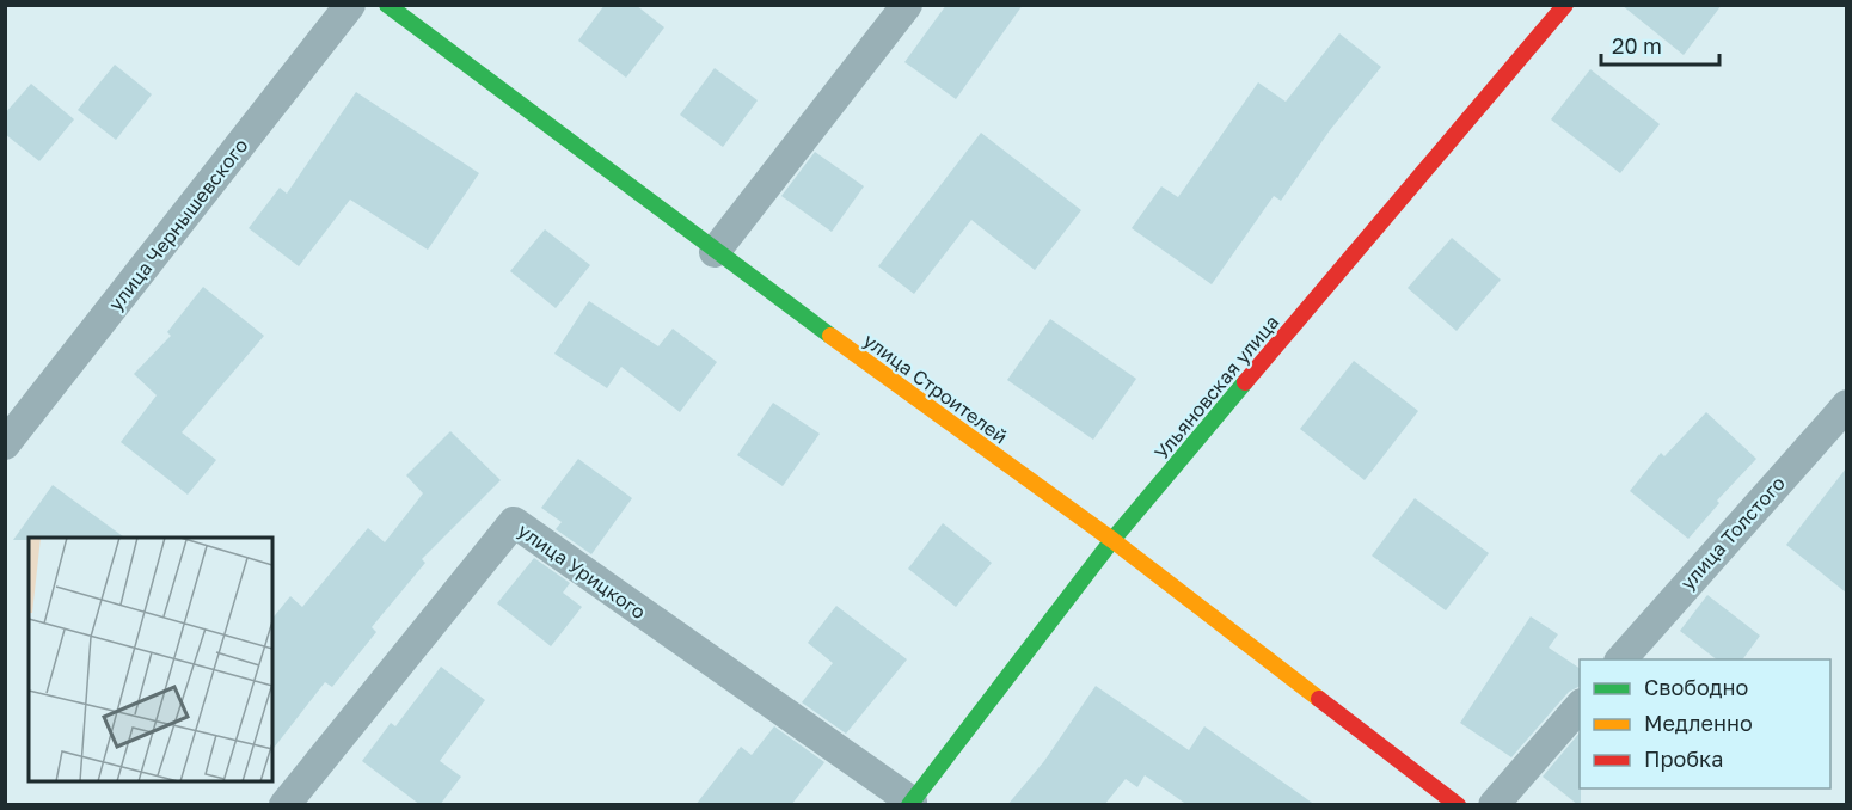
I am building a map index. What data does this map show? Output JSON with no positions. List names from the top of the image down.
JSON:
{
  "streets": {
    "street": [
      "улица Чернышевского",
      "Ульяновская улица",
      "улица Строителей",
      "улица Толстого",
      "улица Урицкого"
    ]
  },
  "crossings": [
    ["Ульяновская улица", "улица Строителей"],
    ["Ульяновская улица", "улица Урицкого"]
  ],
  "legend": ["Свободно", "Медленно", "Пробка"],
  "scale_bar": "20 m"
}
